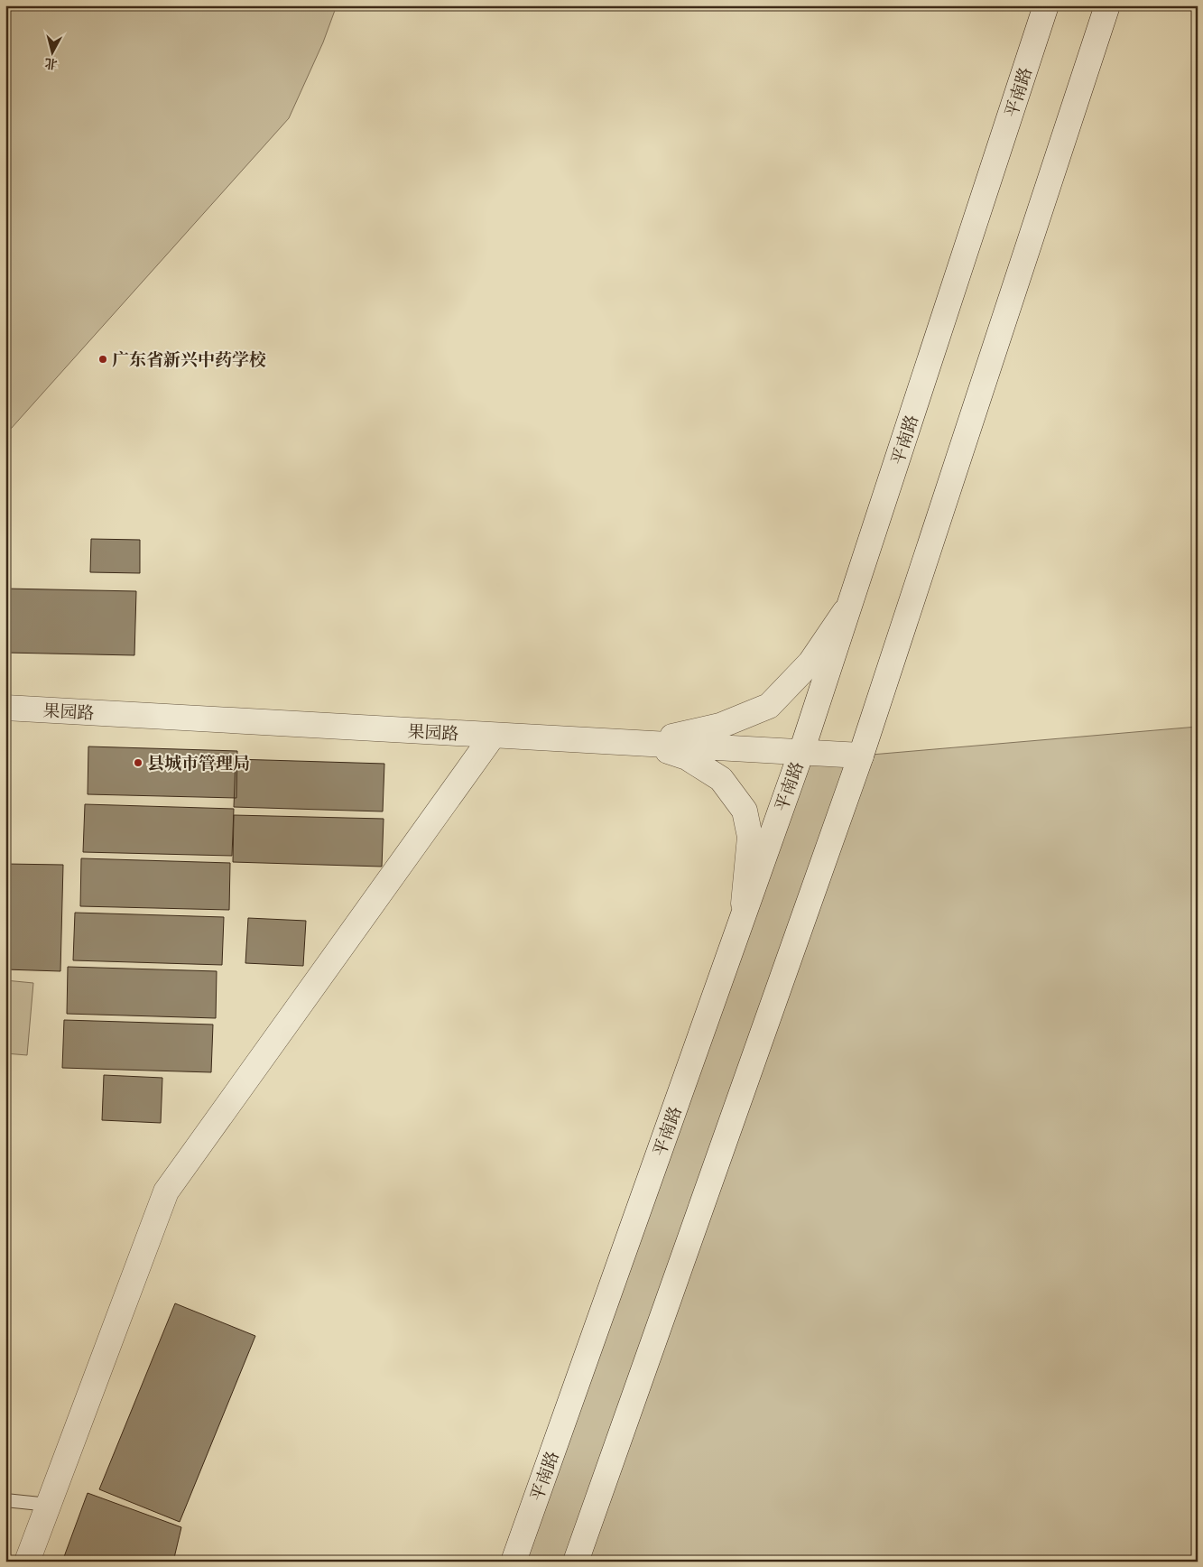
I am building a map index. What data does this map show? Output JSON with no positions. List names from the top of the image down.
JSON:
{
  "streets": {
    "main road": ["平南路", "果园路"]
  },
  "crossings": [
    ["平南路", "果园路"]
  ],
  "places": ["广东省新兴中药学校", "县城市管理局"],
  "north": "bottom"
}
